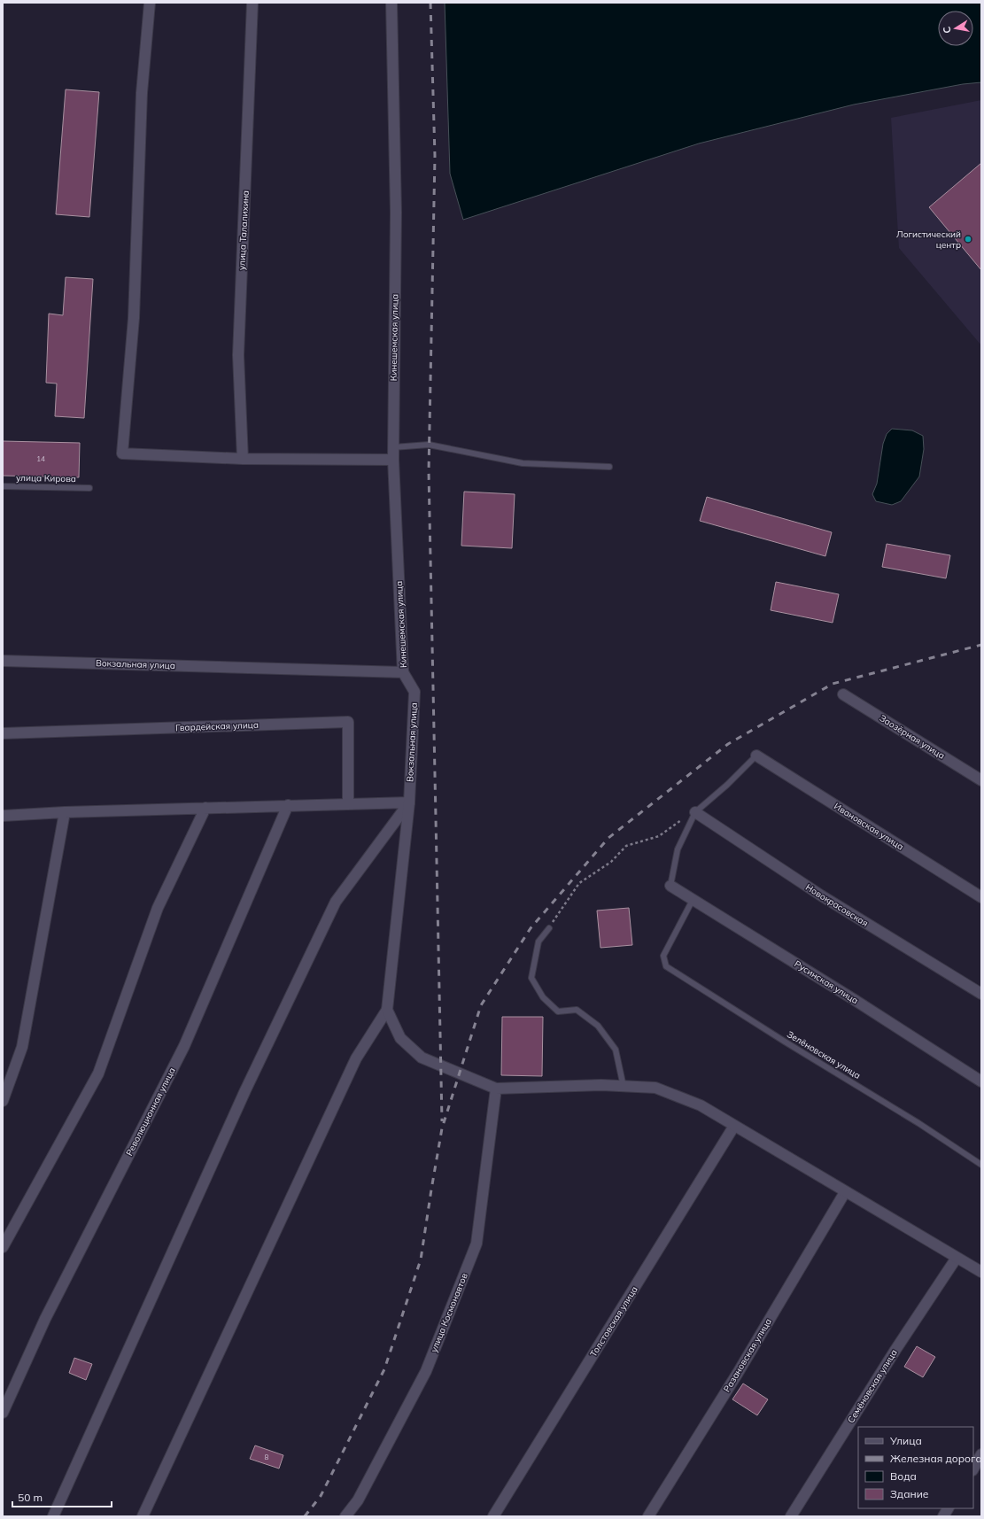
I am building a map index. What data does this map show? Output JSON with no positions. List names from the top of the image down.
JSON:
{
  "streets": {
    "street": [
      "улица Талалихина",
      "Кинешемская улица",
      "Вокзальная улица",
      "Гвардейская улица",
      "Заозёрная улица",
      "Ивановская улица",
      "Новокрасовская",
      "Русинская улица",
      "Революционная улица",
      "улица Космонавтов",
      "Толстовская улица",
      "Разановская улица",
      "Семёновская улица"
    ],
    "lane": ["улица Кирова", "Зелёновская улица"]
  },
  "crossings": [
    ["Кинешемская улица", "Вокзальная улица"],
    ["Вокзальная улица", "улица Космонавтов"],
    ["Русинская улица", "Зелёновская улица"]
  ],
  "places": ["Логистический центр"],
  "house_numbers": ["14", "8"],
  "legend": [
    "Улица",
    "Железная дорога",
    "Вода",
    "Здание"
  ],
  "scale_bar": "50 m",
  "north": "left"
}
